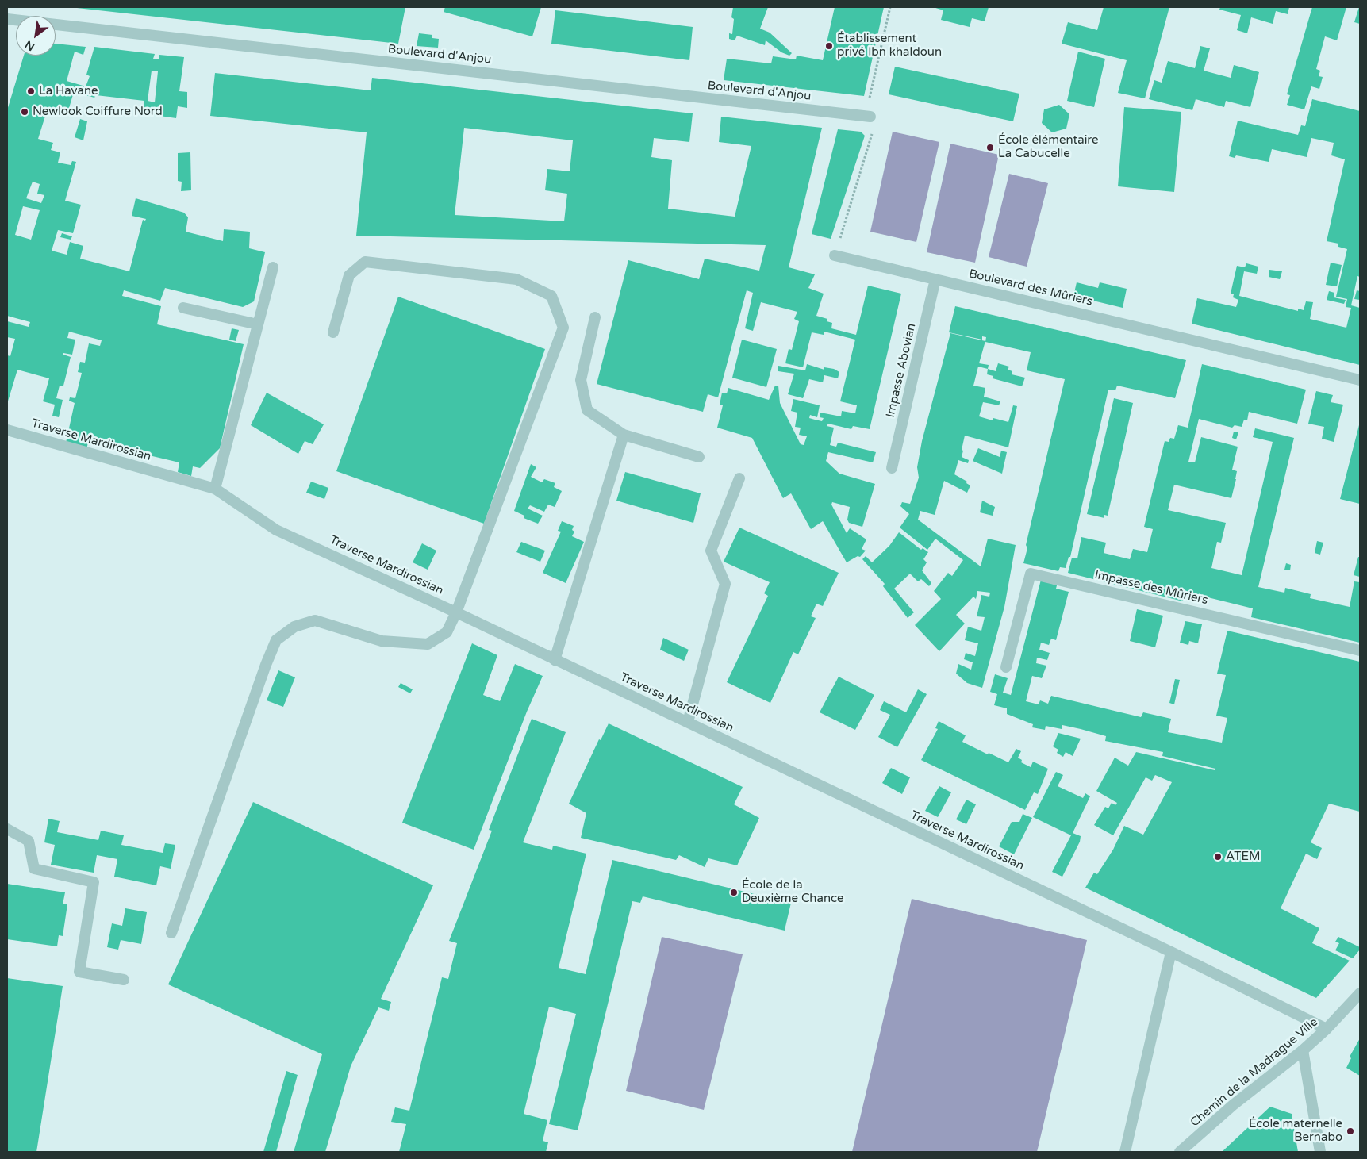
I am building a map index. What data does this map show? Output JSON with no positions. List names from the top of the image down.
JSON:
{
  "streets": {
    "street": [
      "Boulevard d'Anjou",
      "Boulevard des Mûriers",
      "Impasse Abovian",
      "Traverse Mardirossian",
      "Impasse des Mûriers",
      "Chemin de la Madrague Ville"
    ]
  },
  "crossings": [
    ["Boulevard des Mûriers", "Impasse Abovian"],
    ["Traverse Mardirossian", "Chemin de la Madrague Ville"]
  ],
  "places": [
    "Établissement privé Ibn khaldoun",
    "La Havane",
    "Newlook Coiffure Nord",
    "École élémentaire La Cabucelle",
    "ATEM",
    "École de la Deuxième Chance",
    "École maternelle Bernabo"
  ],
  "north": "bottom left"
}
